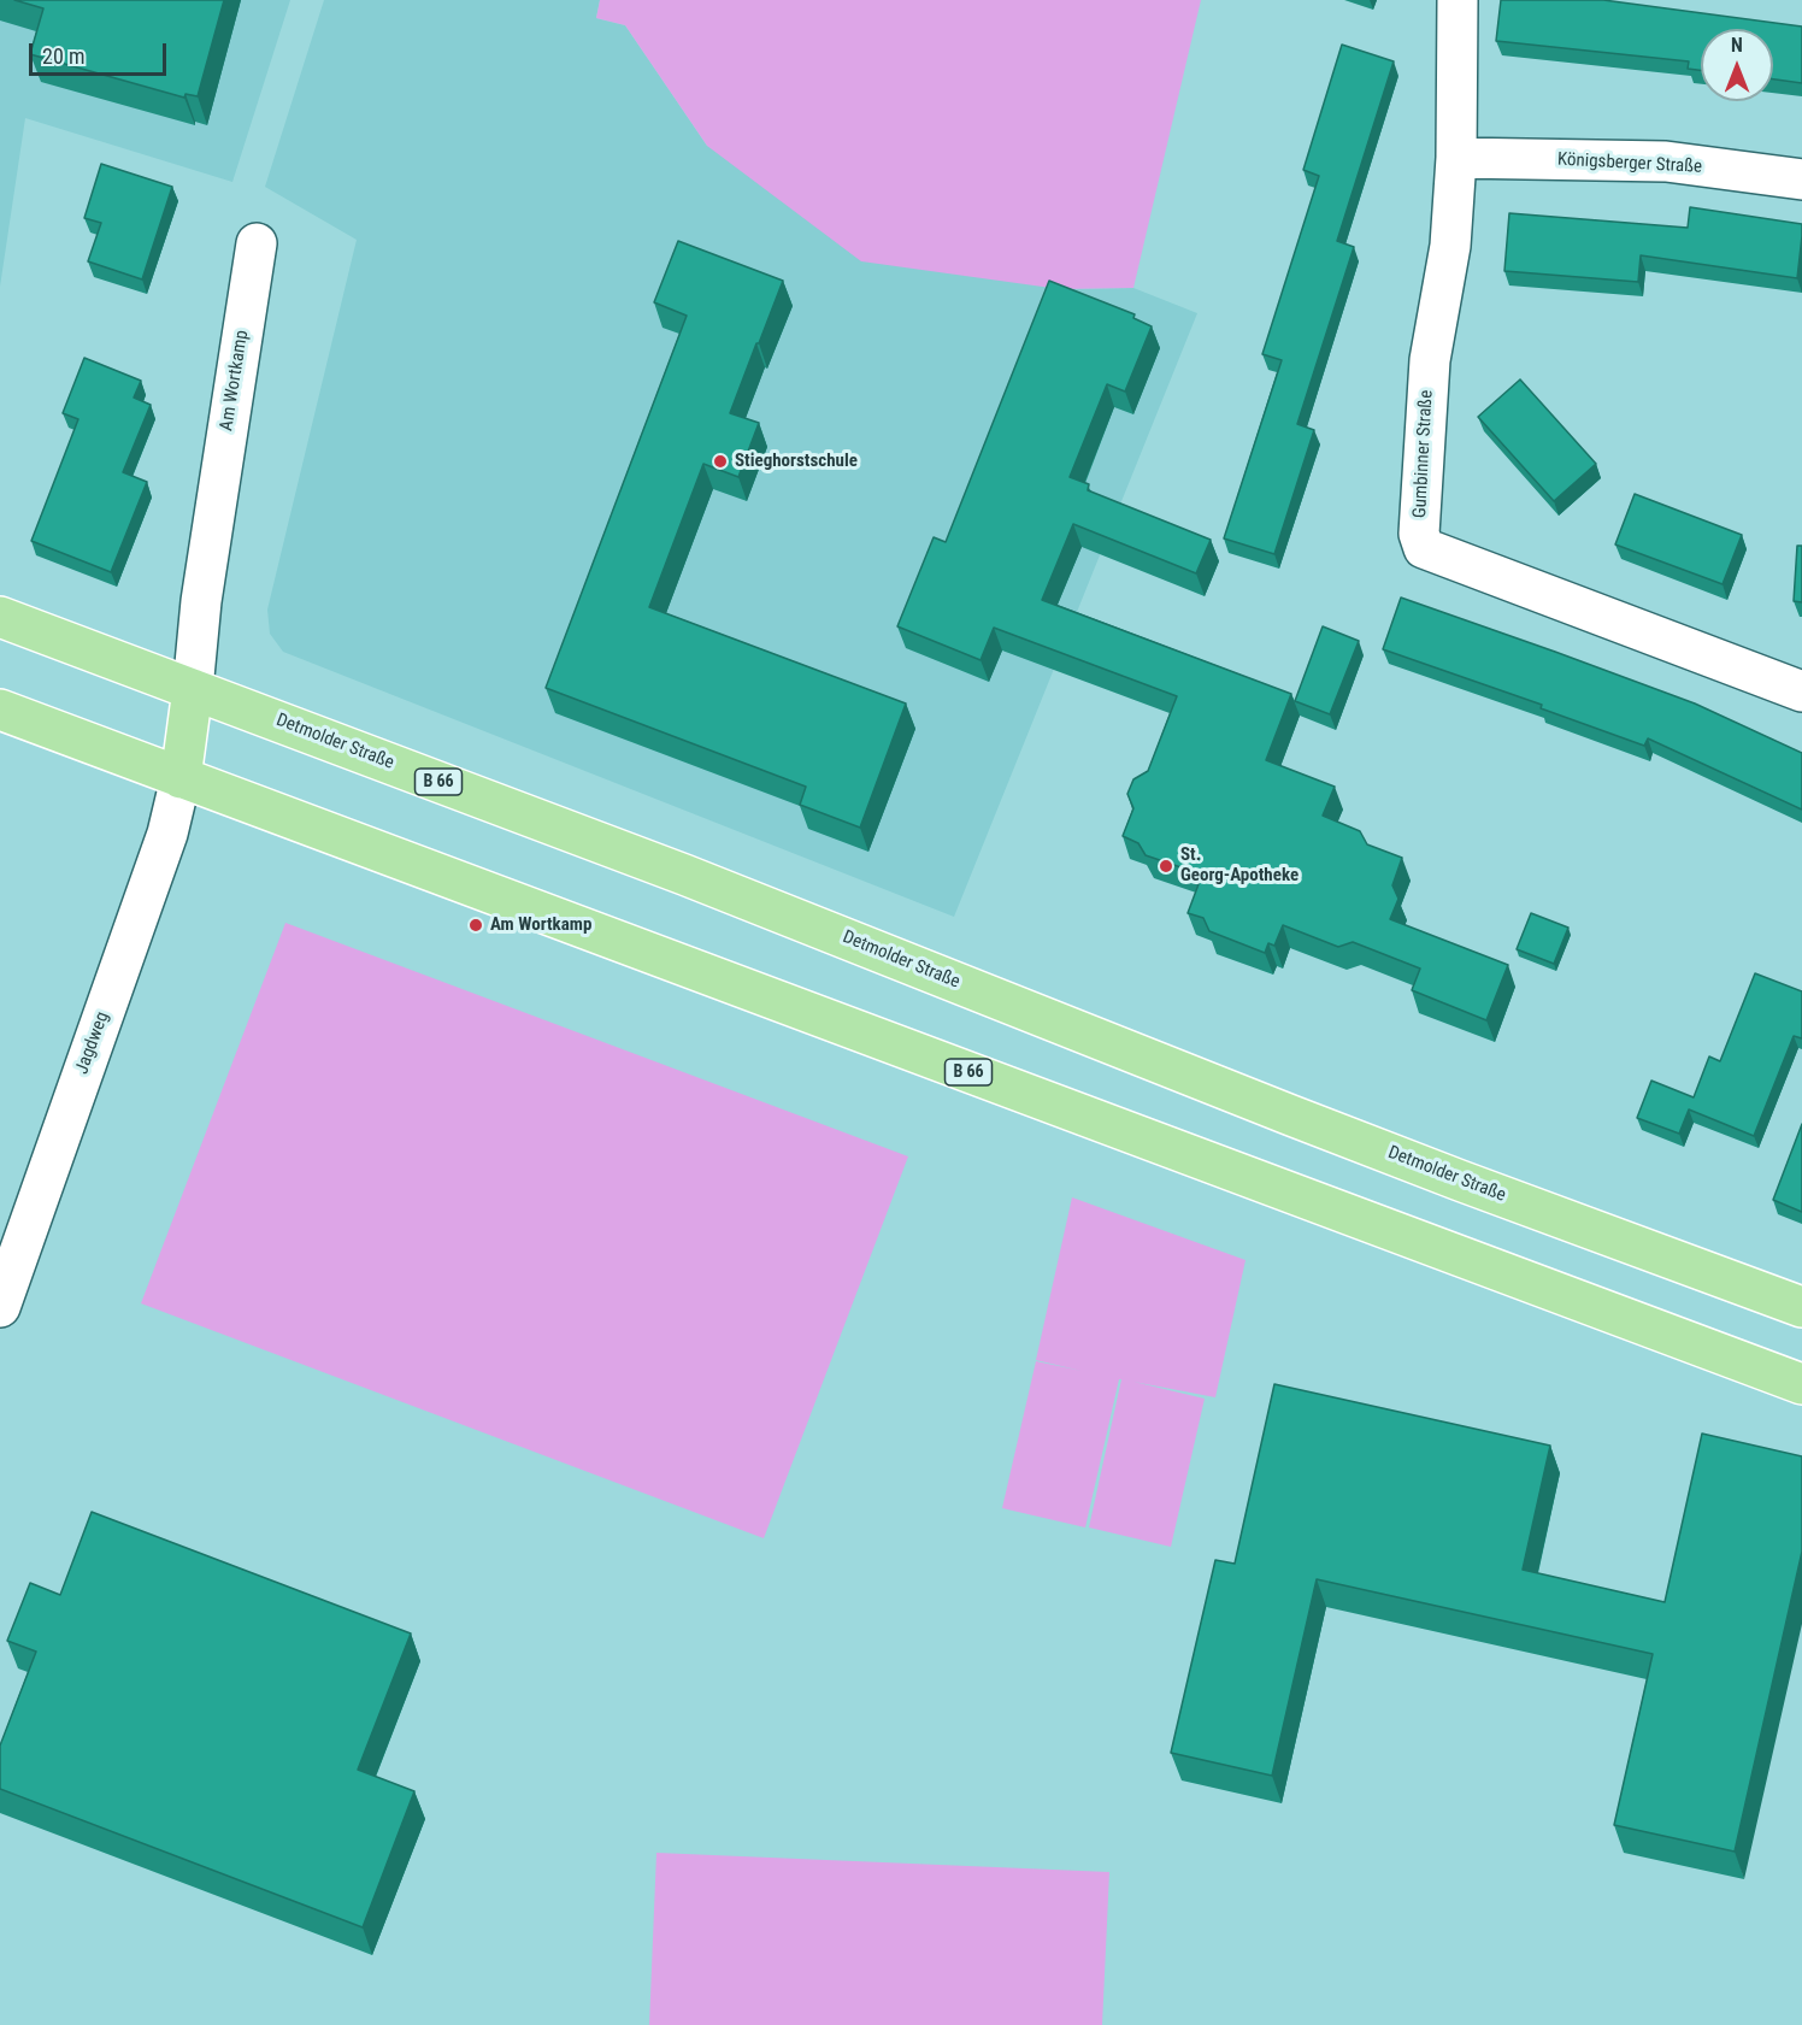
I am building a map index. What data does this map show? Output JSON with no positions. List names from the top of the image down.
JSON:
{
  "streets": {
    "main road": ["Detmolder Straße", "B 66"],
    "street": [
      "Königsberger Straße",
      "Am Wortkamp",
      "Gumbinner Straße",
      "Jagdweg"
    ]
  },
  "crossings": [
    ["Königsberger Straße", "Gumbinner Straße"],
    ["Am Wortkamp", "Detmolder Straße"],
    ["B 66", "Jagdweg"]
  ],
  "places": ["Stieghorstschule", "St. Georg-Apotheke", "Am Wortkamp"],
  "scale_bar": "20 m",
  "north": "top"
}
